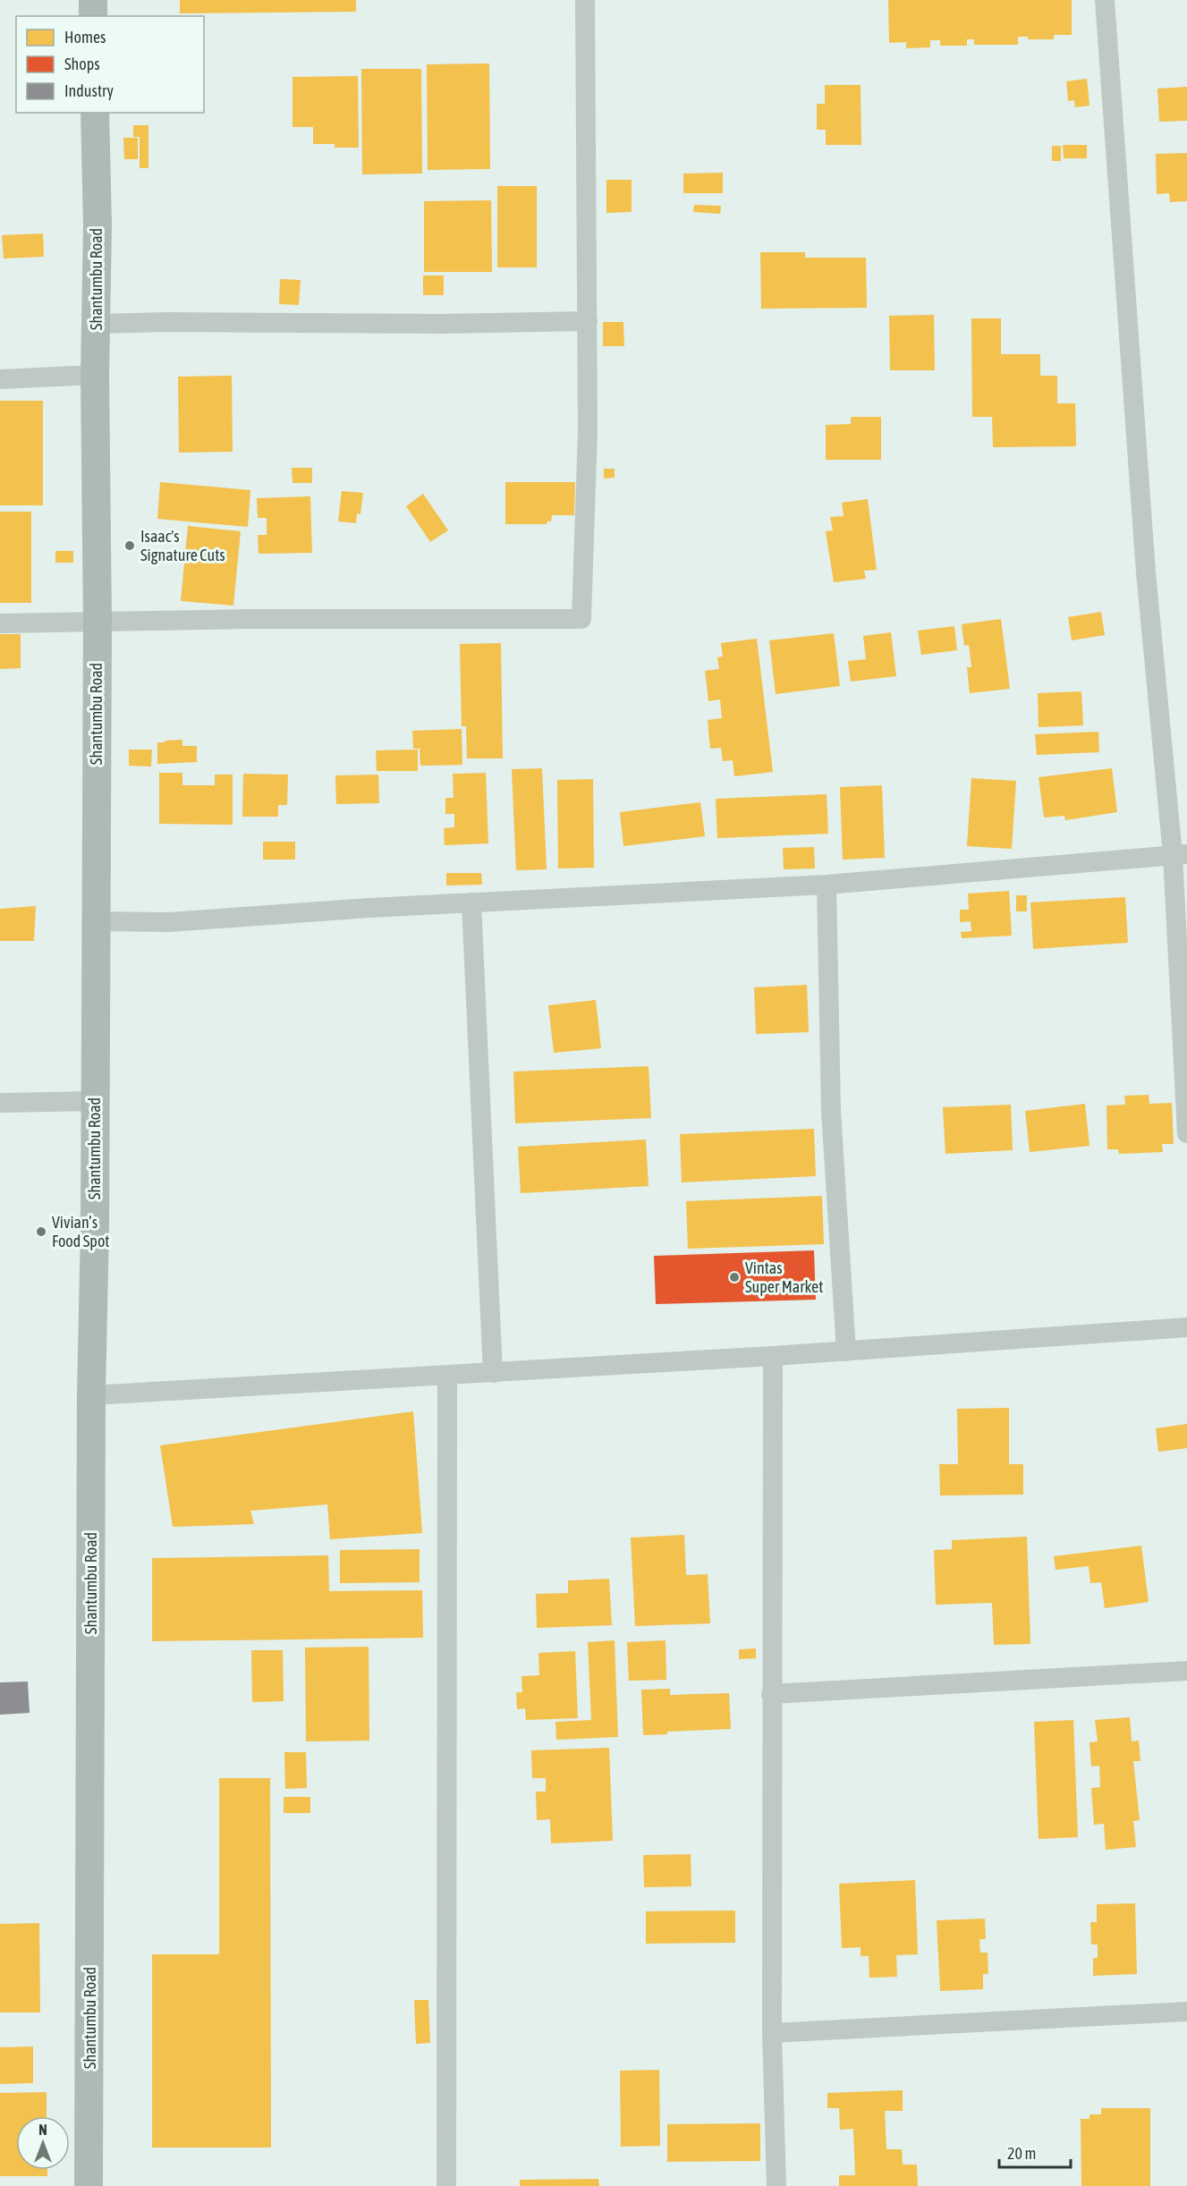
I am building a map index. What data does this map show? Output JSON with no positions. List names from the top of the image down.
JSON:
{
  "streets": {
    "street": ["Shantumbu Road"]
  },
  "places": ["Isaac's Signature Cuts", "Vivian’s Food Spot", "Vintas Super Market"],
  "legend": ["Homes", "Shops", "Industry"],
  "scale_bar": "20 m",
  "north": "top"
}
